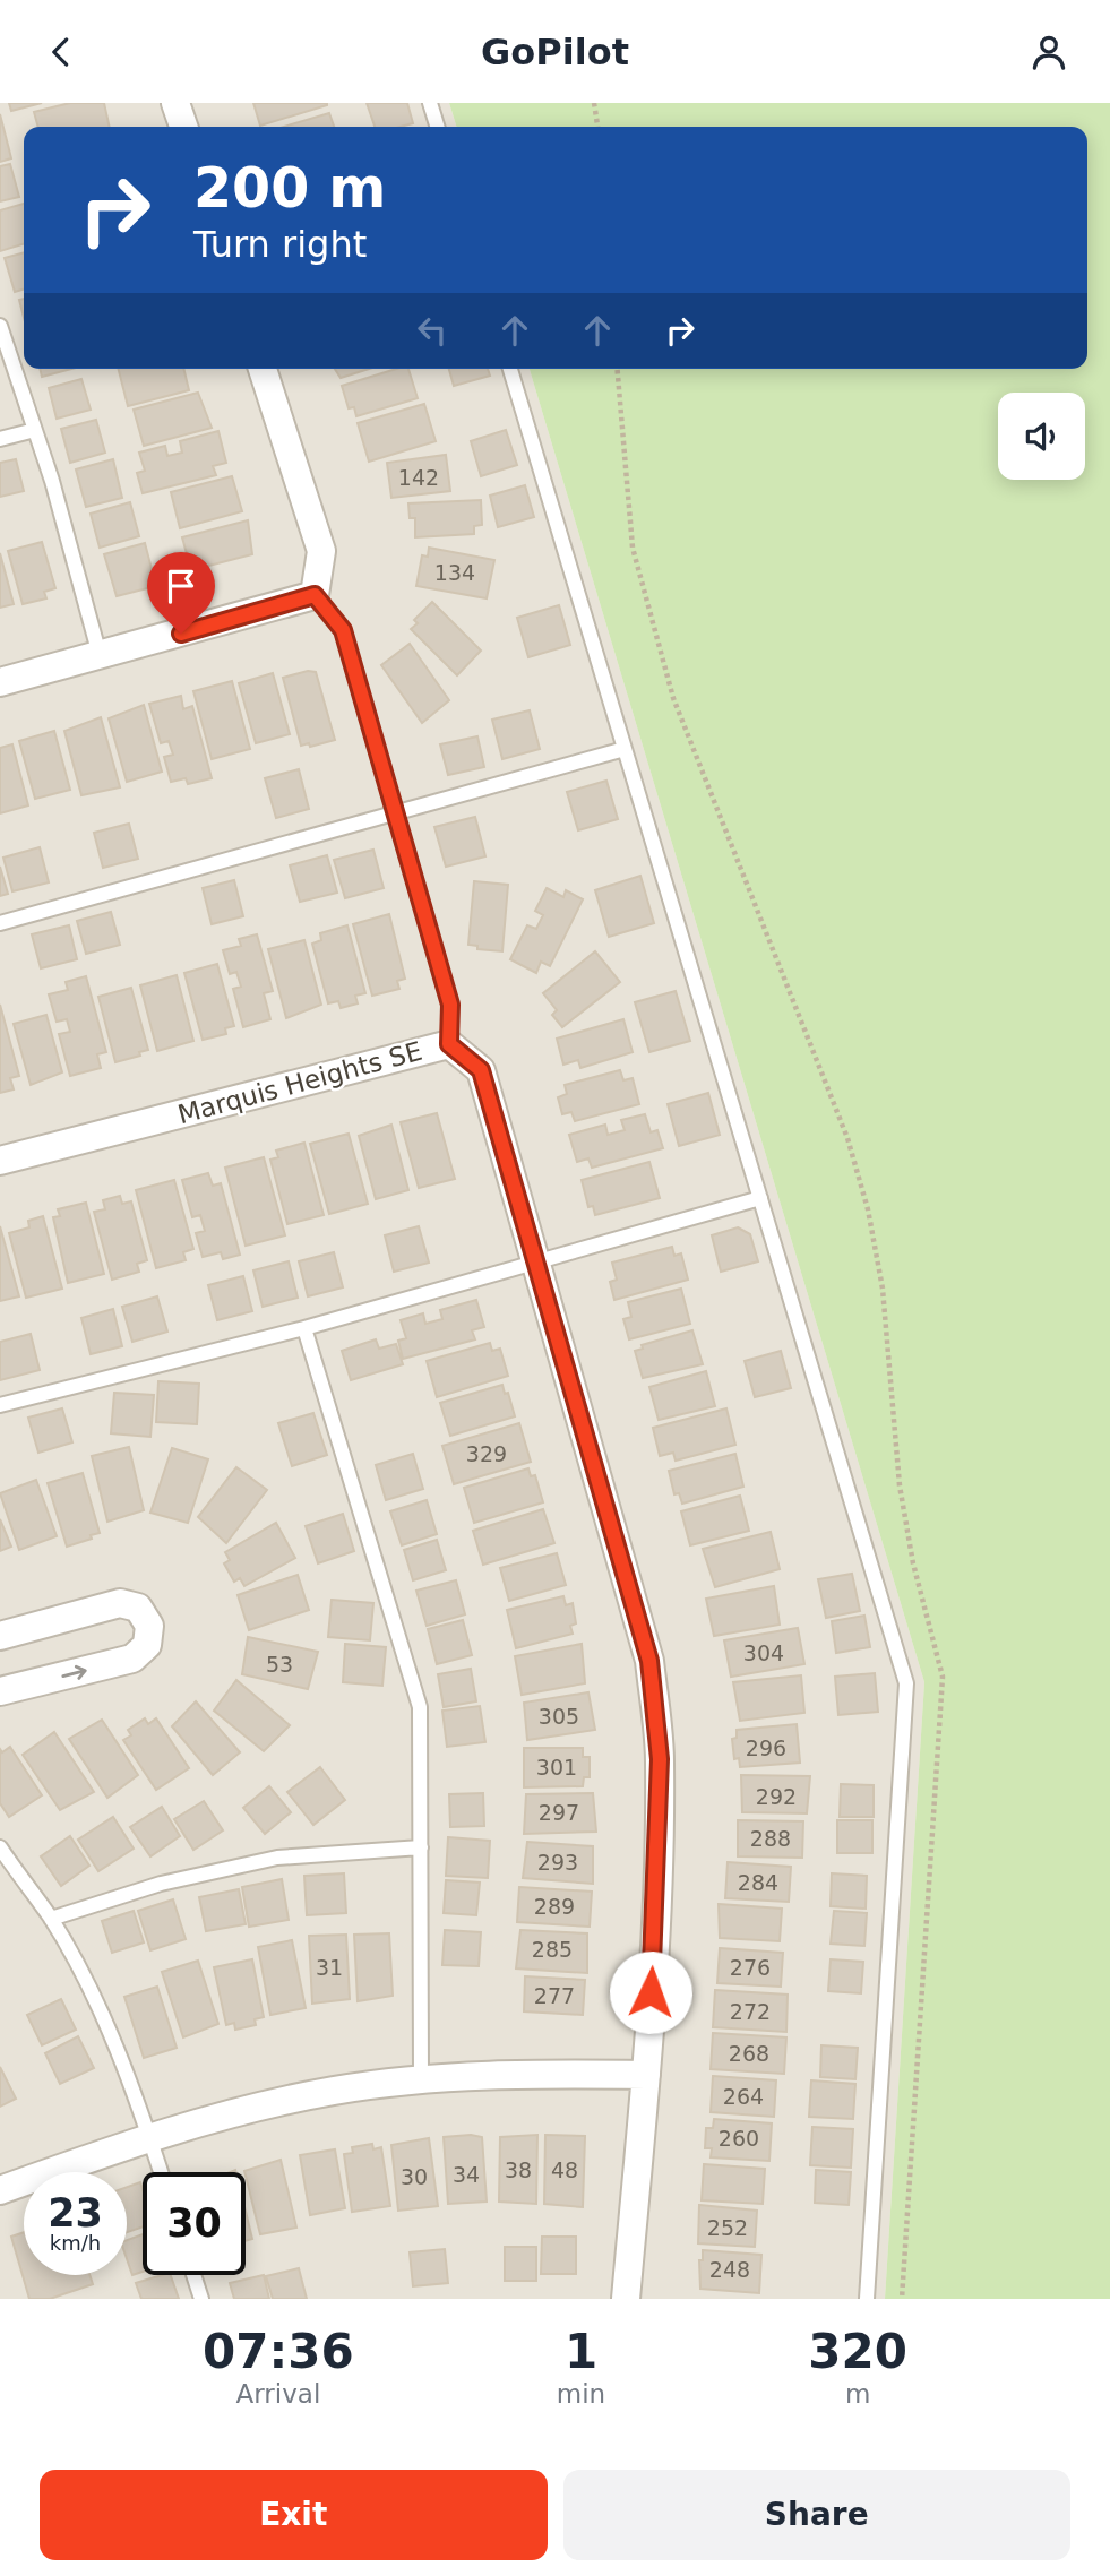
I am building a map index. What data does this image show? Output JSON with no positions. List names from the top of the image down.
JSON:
{
  "streets": {
    "street": ["Marquis Heights SE"]
  },
  "house_numbers": [
    "142",
    "134",
    "329",
    "304",
    "53",
    "305",
    "296",
    "301",
    "292",
    "297",
    "288",
    "293",
    "284",
    "289",
    "285",
    "31",
    "276",
    "277",
    "272",
    "268",
    "264",
    "260",
    "38",
    "48",
    "34",
    "30",
    "252",
    "248"
  ],
  "page": {
    "header": "GoPilot",
    "turn": ["200 m", "Turn right"],
    "speed": "23 km/h",
    "limit": "30",
    "eta": [
      "07:36",
      "Arrival",
      "1",
      "min",
      "320",
      "m"
    ],
    "buttons": ["Exit", "Share"]
  }
}
